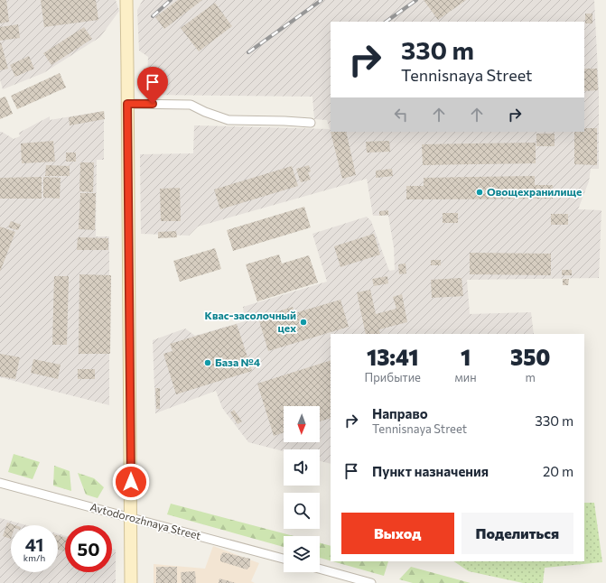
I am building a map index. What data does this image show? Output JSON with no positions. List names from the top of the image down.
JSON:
{
  "streets": {
    "street": ["Avtodorozhnaya Street"]
  },
  "places": ["Овощехранилище", "Квас-засолочный цех", "База №4"],
  "north": "bottom",
  "page": {
    "turn": ["330 m", "Tennisnaya Street"],
    "eta": [
      "13:41",
      "Прибытие",
      "1",
      "мин",
      "350",
      "m"
    ],
    "list": [
      {
        "name": "Направо",
        "note": "Tennisnaya Street",
        "value": "330 m"
      },
      {
        "name": "Пункт назначения",
        "value": "20 m"
      }
    ],
    "buttons": ["Выход", "Поделиться"],
    "speed": "41 km/h",
    "limit": "50"
  }
}
